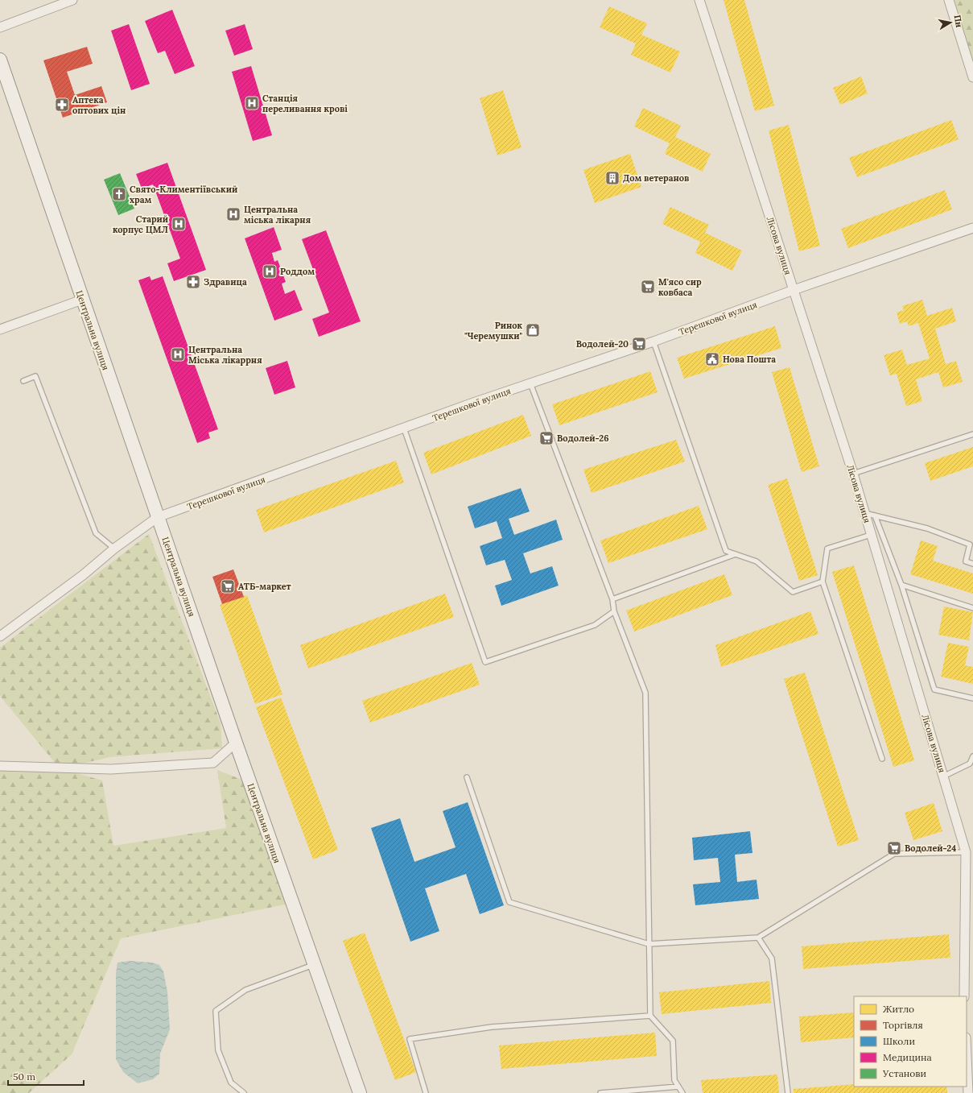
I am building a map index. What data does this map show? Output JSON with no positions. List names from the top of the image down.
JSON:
{
  "streets": {
    "main road": ["Центральна вулиця"],
    "street": ["Лісова вулиця", "Терешкової вулиця"]
  },
  "crossings": [
    ["Лісова вулиця", "Терешкової вулиця"],
    ["Терешкової вулиця", "Центральна вулиця"]
  ],
  "places": {
    "hospital": [
      "Станція переливання крові",
      "Центральна міська лікарня",
      "Старий корпус ЦМЛ",
      "Роддом",
      "Центральна Міська лікаррня"
    ],
    "pharmacy": ["Аптека оптових цін", "Здравица"],
    "building": ["Дом ветеранов"],
    "church": ["Свято-Климентіївський храм"],
    "supermarket": [
      "М'ясо сир ковбаса",
      "Водолей-20",
      "Водолей-26",
      "АТБ-маркет",
      "Водолей-24"
    ],
    "shop": ["Ринок \"Черемушки\""],
    "public building": ["Нова Пошта"]
  },
  "legend": [
    "Житло",
    "Торгівля",
    "Школи",
    "Медицина",
    "Установи"
  ],
  "scale_bar": "50 m",
  "north": "right"
}
